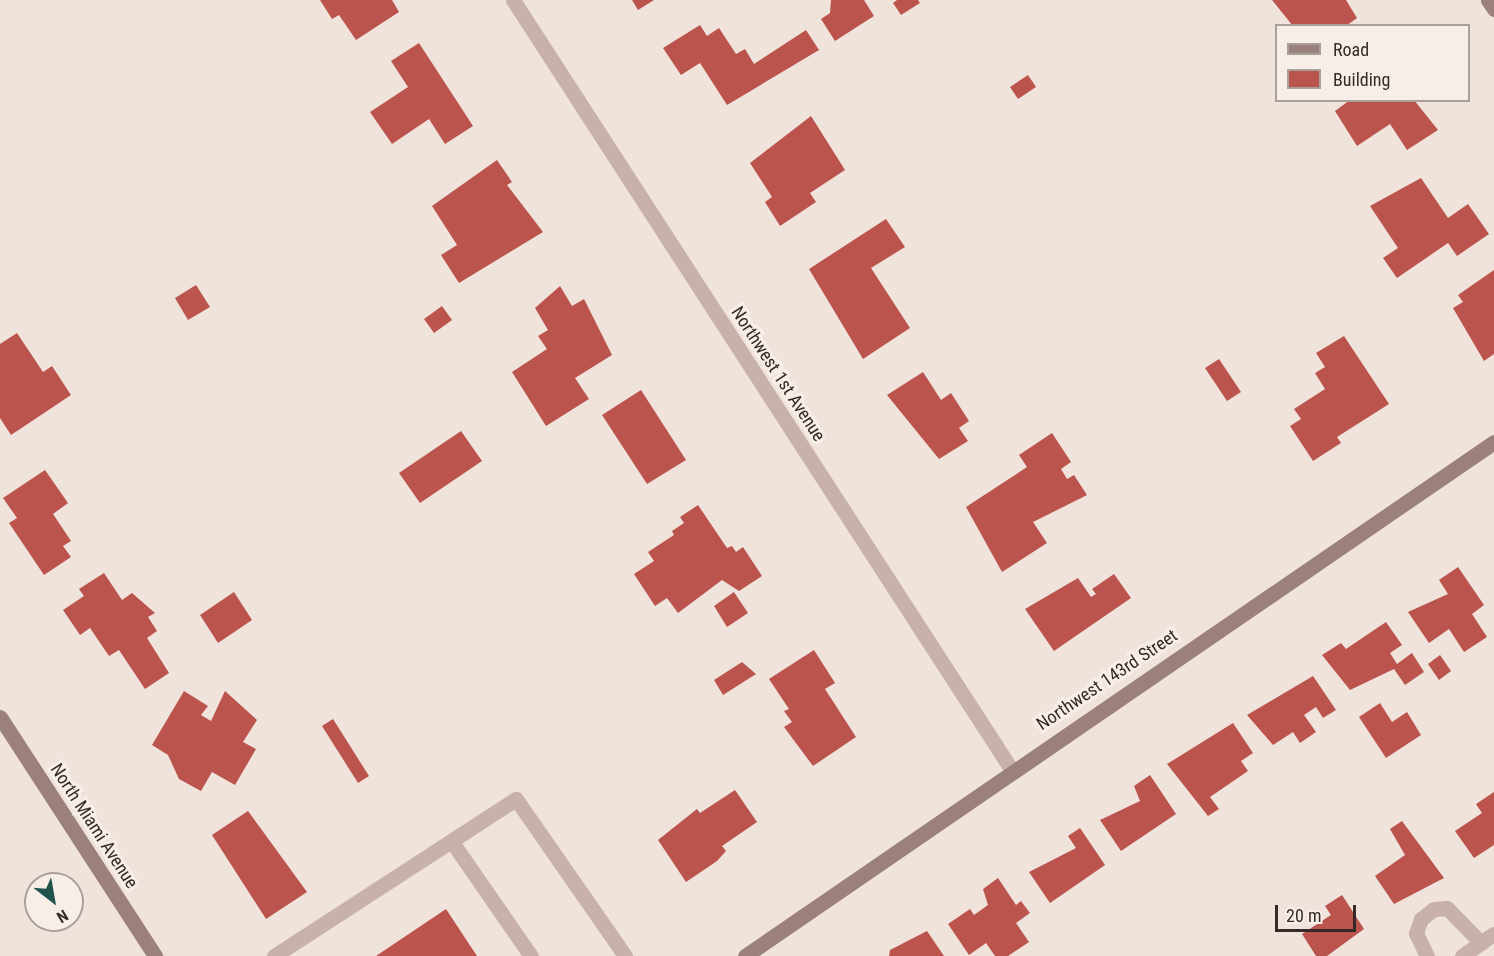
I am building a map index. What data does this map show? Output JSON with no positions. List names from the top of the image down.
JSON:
{
  "streets": {
    "street": ["Northwest 1st Avenue", "Northwest 143rd Street", "North Miami Avenue"]
  },
  "crossings": [
    ["Northwest 1st Avenue", "Northwest 143rd Street"]
  ],
  "legend": ["Road", "Building"],
  "scale_bar": "20 m",
  "north": "bottom right"
}
